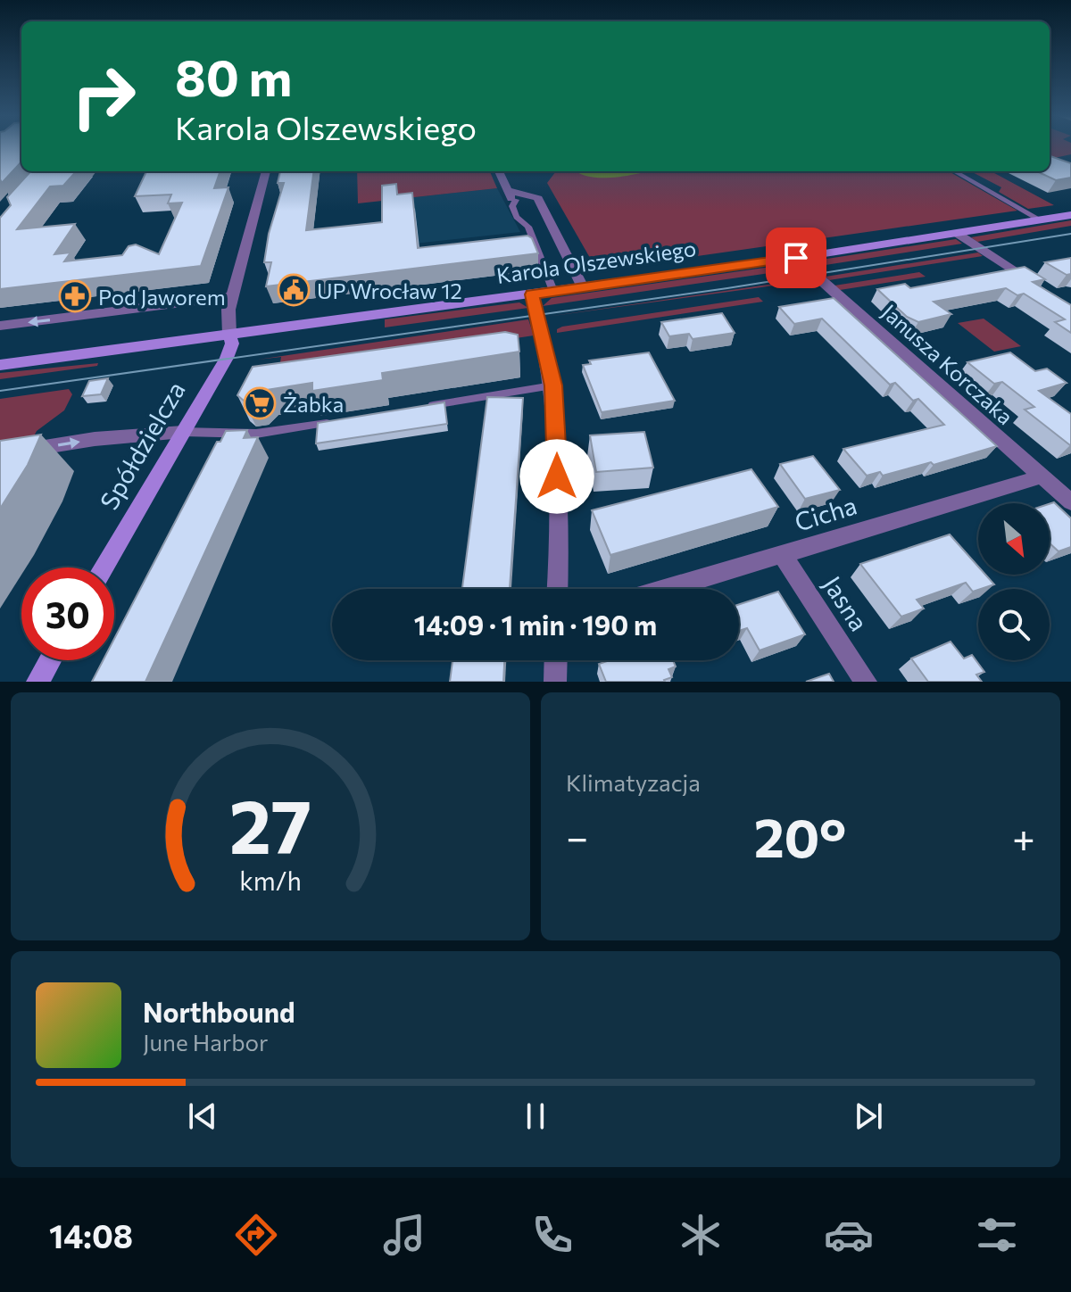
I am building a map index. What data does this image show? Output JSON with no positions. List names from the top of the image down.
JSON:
{
  "streets": {
    "street": [
      "Karola Olszewskiego",
      "Janusza Korczaka",
      "Spółdzielcza",
      "Cicha",
      "Jasna"
    ]
  },
  "crossings": [
    ["Karola Olszewskiego", "Janusza Korczaka"],
    ["Karola Olszewskiego", "Spółdzielcza"],
    ["Janusza Korczaka", "Cicha"],
    ["Cicha", "Jasna"]
  ],
  "places": {
    "public building": ["UP Wrocław 12"],
    "pharmacy": ["Pod Jaworem"],
    "supermarket": ["Żabka"]
  },
  "north": "bottom right",
  "page": {
    "turn": ["80 m", "Karola Olszewskiego"],
    "limit": "30",
    "trip": "14:09 · 1 min · 190 m",
    "tile": "Klimatyzacja",
    "heat": ["−", "20°", "+"],
    "song": ["Northbound", "June Harbor"],
    "tabs": "14:08",
    "gauge": ["27", "km/h"]
  }
}
